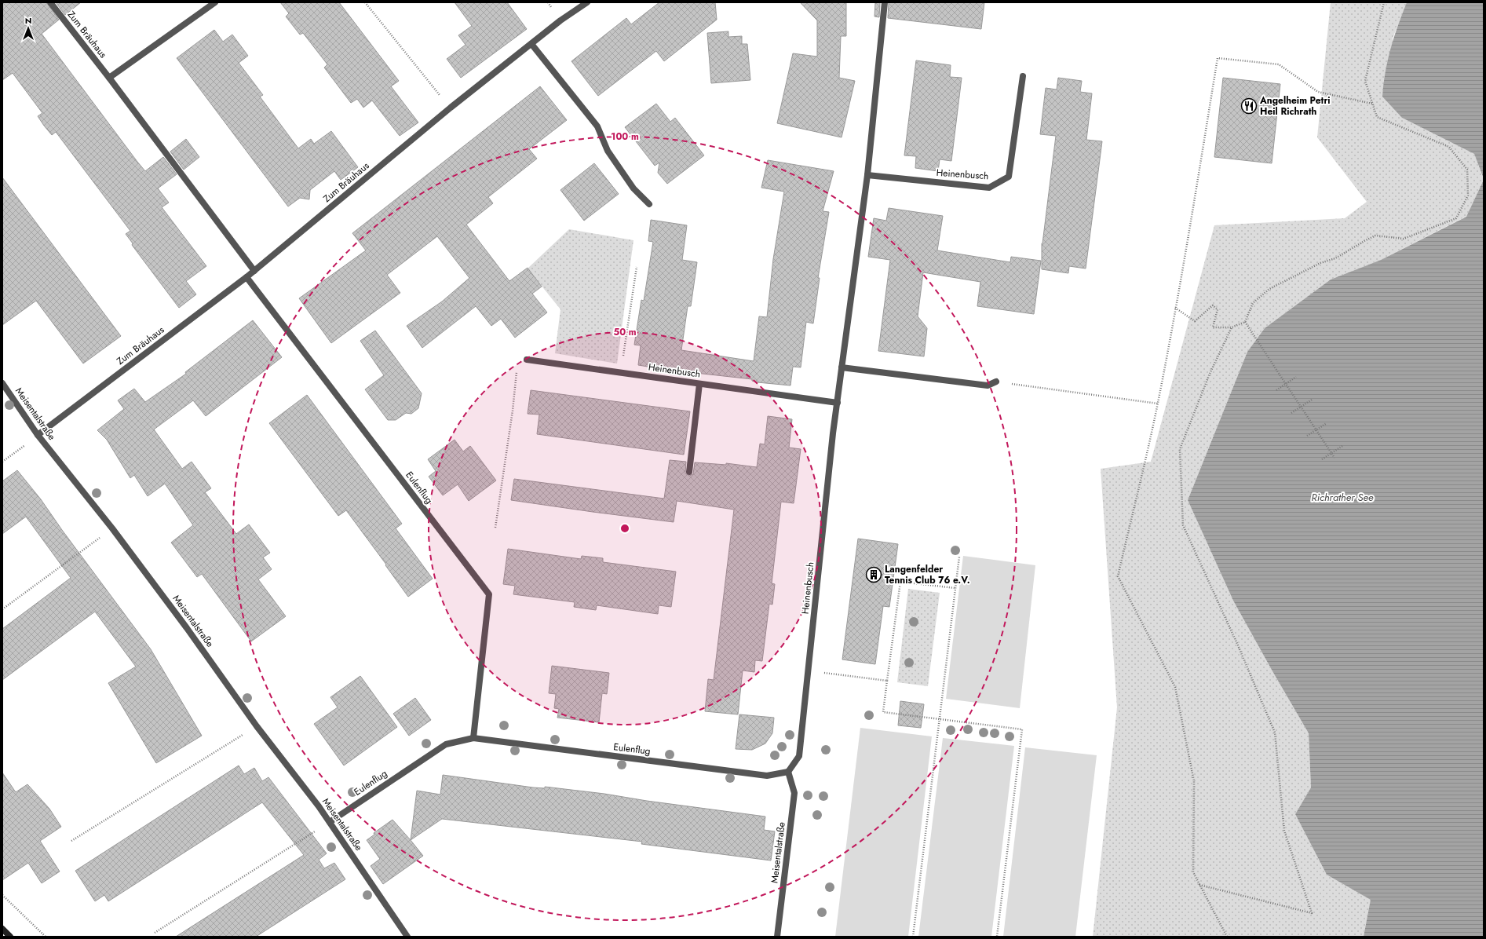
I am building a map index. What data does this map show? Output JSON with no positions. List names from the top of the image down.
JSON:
{
  "streets": {
    "street": [
      "Zum Bräuhaus",
      "Heinenbusch",
      "Meisentalstraße",
      "Eulenflug"
    ]
  },
  "crossings": [
    ["Zum Bräuhaus", "Meisentalstraße"],
    ["Zum Bräuhaus", "Eulenflug"],
    ["Heinenbusch", "Meisentalstraße"],
    ["Heinenbusch", "Eulenflug"],
    ["Meisentalstraße", "Eulenflug"]
  ],
  "water": ["Richrather See"],
  "places": {
    "restaurant": ["Angelheim Petri Heil Richrath"],
    "building": ["Langenfelder Tennis Club 76 e.V."]
  },
  "north": "top",
  "rings": ["100 m", "50 m"]
}
